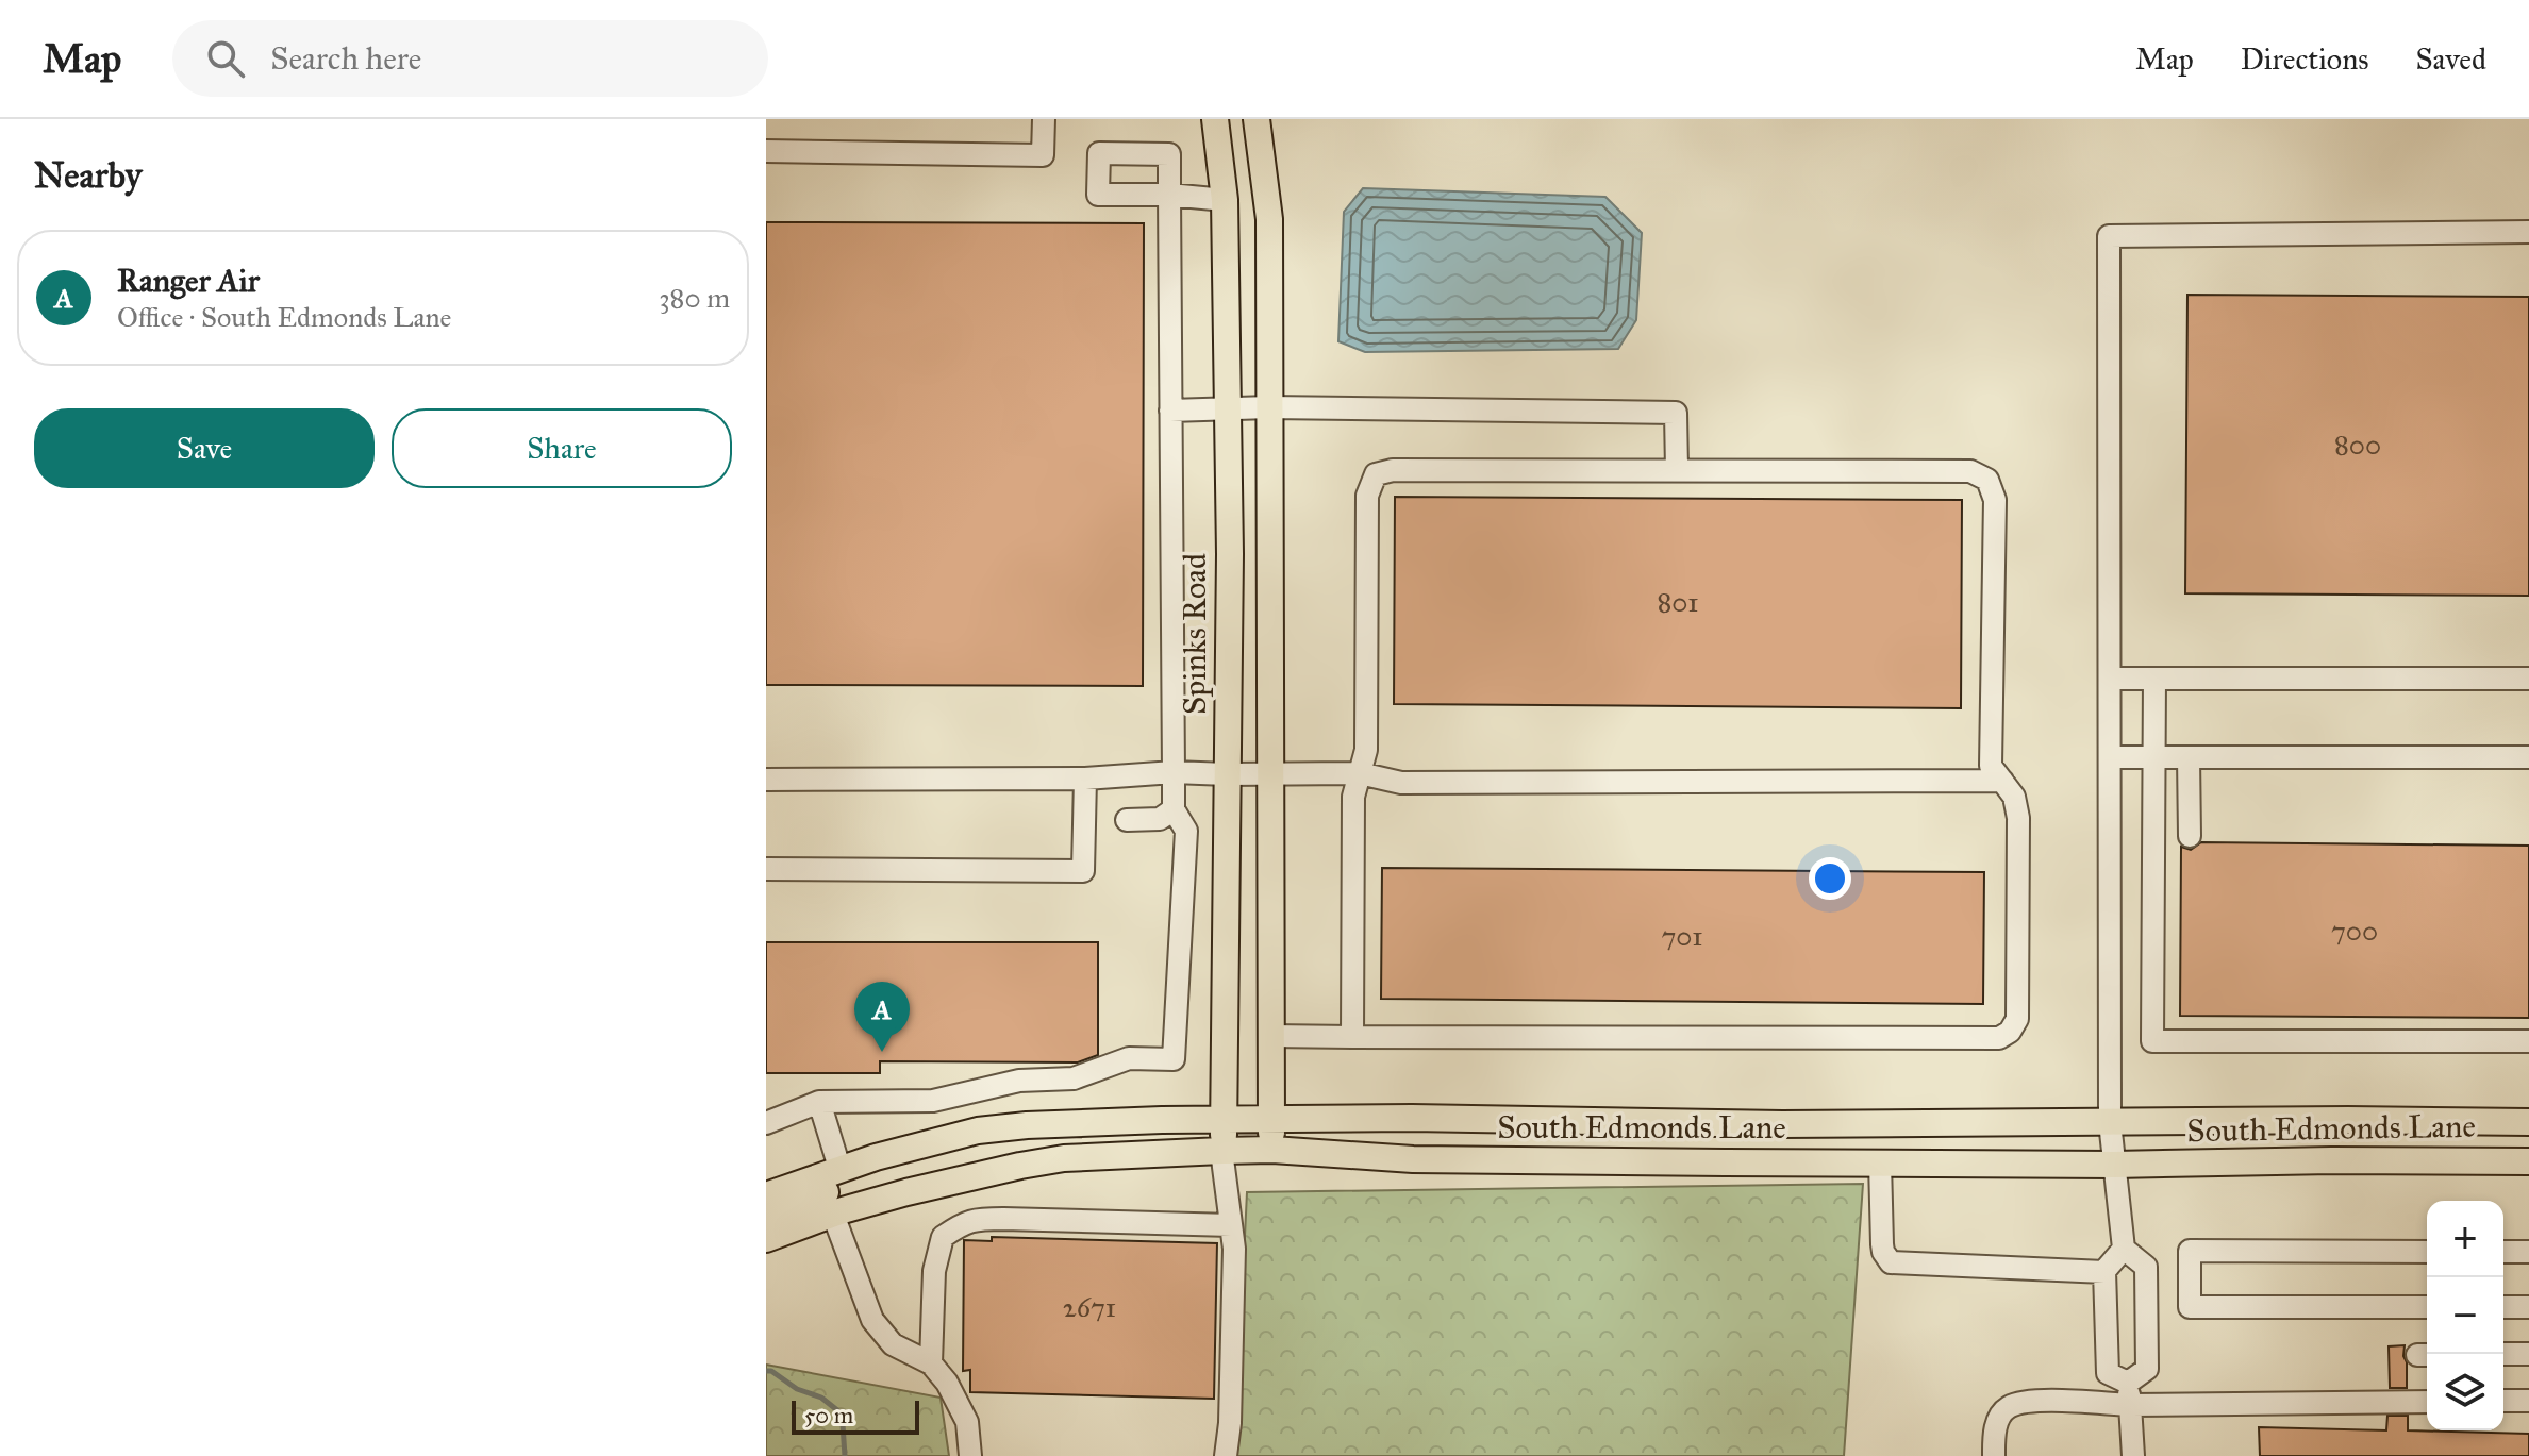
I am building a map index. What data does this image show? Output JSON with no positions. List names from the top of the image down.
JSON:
{
  "streets": {
    "main road": ["Spinks Road", "South Edmonds Lane"]
  },
  "crossings": [
    ["Spinks Road", "South Edmonds Lane"]
  ],
  "house_numbers": [
    "800",
    "801",
    "700",
    "701",
    "2671"
  ],
  "scale_bar": "50 m",
  "page": {
    "header": "Map",
    "search": "Search here",
    "nav": ["Map", "Directions", "Saved"],
    "heading": "Nearby",
    "list": [
      {
        "mark": "A",
        "name": "Ranger Air",
        "note": "Office · South Edmonds Lane",
        "value": "380 m"
      }
    ],
    "buttons": ["Save", "Share"],
    "pins": "A",
    "map_buttons": ["+", "−"],
    "scale": "50 m"
  }
}
